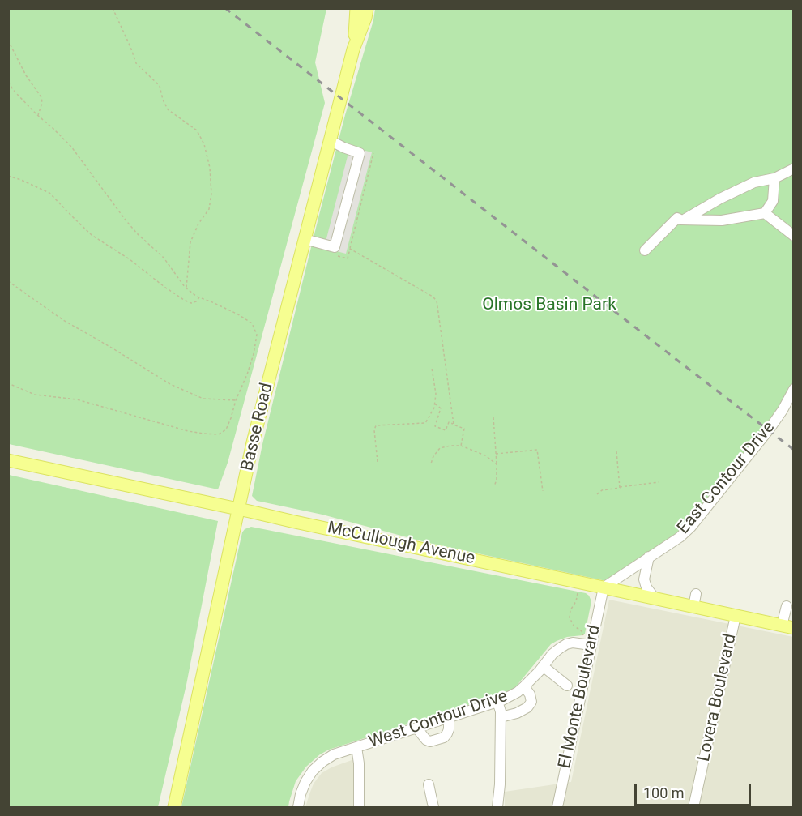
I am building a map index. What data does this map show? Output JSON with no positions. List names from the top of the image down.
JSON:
{
  "streets": {
    "main road": ["Basse Road", "McCullough Avenue"],
    "street": [
      "East Contour Drive",
      "El Monte Boulevard",
      "Lovera Boulevard",
      "West Contour Drive"
    ]
  },
  "crossings": [
    ["Basse Road", "McCullough Avenue"],
    ["East Contour Drive", "McCullough Avenue"],
    ["East Contour Drive", "El Monte Boulevard"],
    ["McCullough Avenue", "El Monte Boulevard"],
    ["McCullough Avenue", "Lovera Boulevard"],
    ["El Monte Boulevard", "West Contour Drive"]
  ],
  "parks": ["Olmos Basin Park"],
  "scale_bar": "100 m"
}
